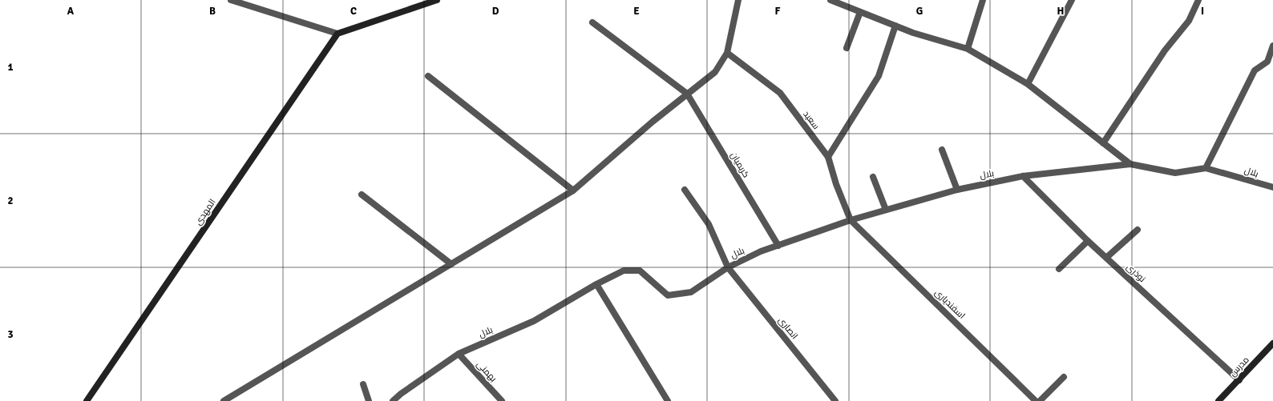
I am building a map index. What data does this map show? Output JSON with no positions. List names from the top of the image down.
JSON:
{
  "streets": {
    "main road": ["المهدی", "مدرس"],
    "street": [
      "سعید",
      "کریمیان",
      "بلال",
      "نوذری",
      "اسفندیاری",
      "انصاری",
      "بهمنی"
    ]
  },
  "crossings": [
    ["سعید", "بلال"],
    ["سعید", "اسفندیاری"],
    ["کریمیان", "بلال"],
    ["بلال", "نوذری"],
    ["بلال", "اسفندیاری"],
    ["بلال", "انصاری"],
    ["بلال", "بهمنی"],
    ["نوذری", "مدرس"]
  ],
  "grid": {
    "columns": [
      "A",
      "B",
      "C",
      "D",
      "E",
      "F",
      "G",
      "H",
      "I"
    ],
    "rows": ["1", "2", "3"]
  }
}
